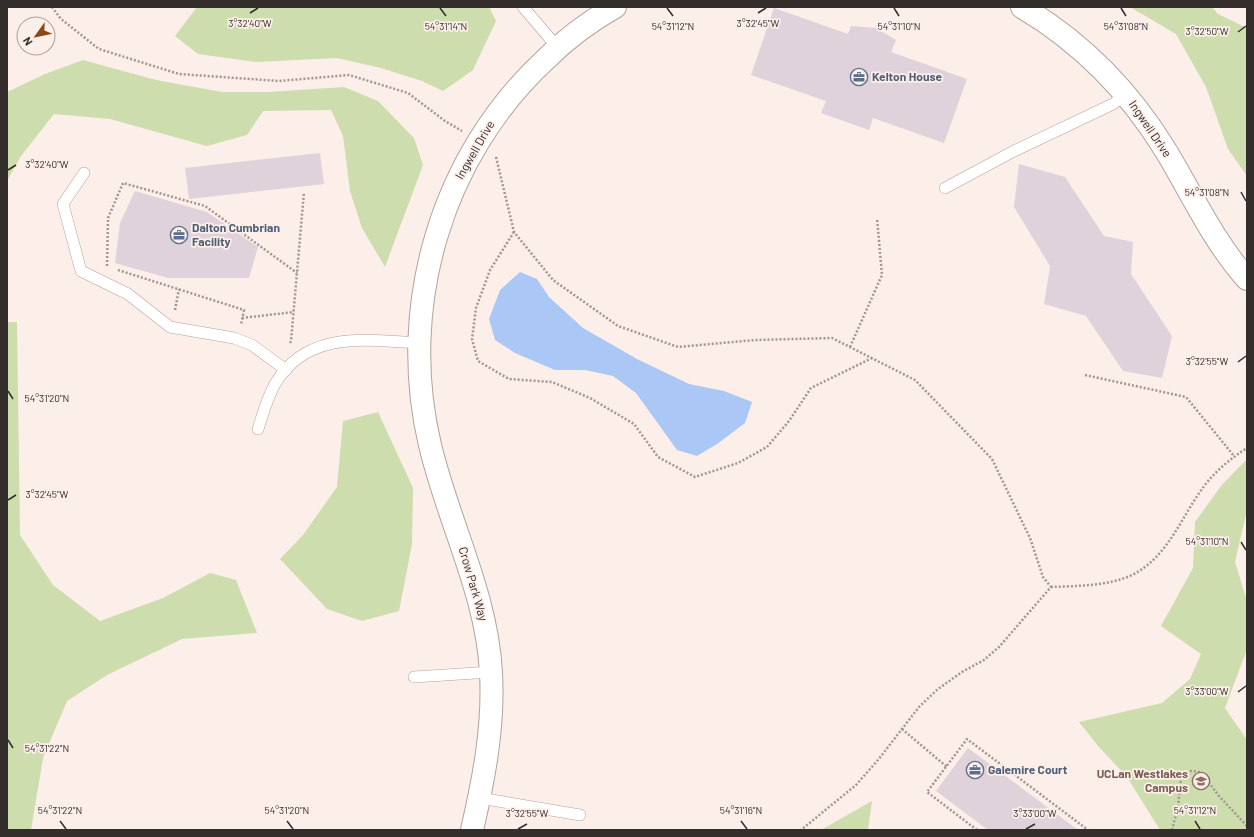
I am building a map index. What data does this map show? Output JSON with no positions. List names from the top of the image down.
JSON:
{
  "streets": {
    "street": ["Ingwell Drive", "Crow Park Way"]
  },
  "crossings": [
    ["Ingwell Drive", "Crow Park Way"]
  ],
  "places": {
    "office": ["Kelton House", "Dalton Cumbrian Facility", "Galemire Court"],
    "school or university": ["UCLan Westlakes Campus"]
  },
  "north": "bottom left",
  "coordinates": [
    "3°32'40\"W",
    "3°32'45\"W",
    "54°31'14\"N",
    "54°31'12\"N",
    "54°31'10\"N",
    "54°31'08\"N",
    "3°32'50\"W",
    "3°32'55\"W",
    "54°31'20\"N",
    "3°33'00\"W",
    "54°31'22\"N",
    "54°31'16\"N"
  ]
}
